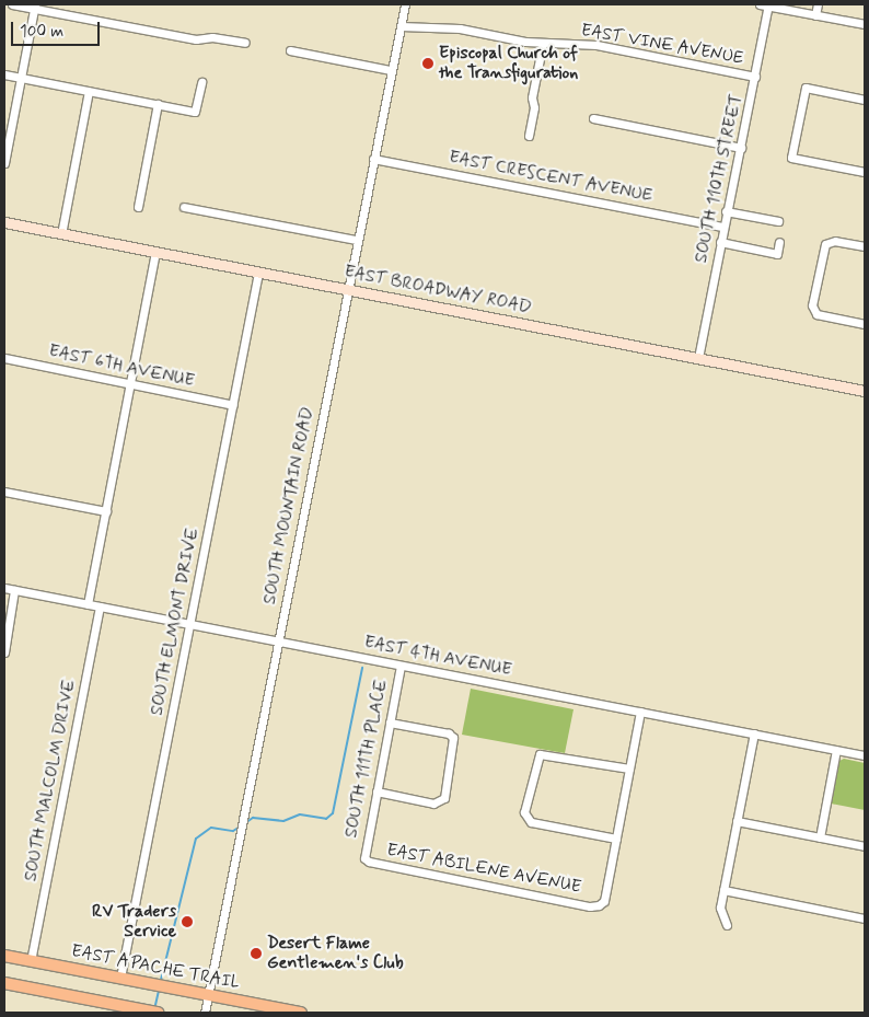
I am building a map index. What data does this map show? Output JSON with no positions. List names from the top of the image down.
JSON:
{
  "streets": {
    "main road": ["EAST BROADWAY ROAD", "EAST APACHE TRAIL"],
    "street": [
      "EAST VINE AVENUE",
      "EAST CRESCENT AVENUE",
      "SOUTH 110TH STREET",
      "EAST 6TH AVENUE",
      "SOUTH MOUNTAIN ROAD",
      "SOUTH ELMONT DRIVE",
      "EAST 4TH AVENUE",
      "SOUTH 111TH PLACE",
      "SOUTH MALCOLM DRIVE",
      "EAST ABILENE AVENUE"
    ]
  },
  "crossings": [
    ["EAST VINE AVENUE", "SOUTH 110TH STREET"],
    ["EAST VINE AVENUE", "SOUTH MOUNTAIN ROAD"],
    ["EAST CRESCENT AVENUE", "SOUTH 110TH STREET"],
    ["EAST CRESCENT AVENUE", "SOUTH MOUNTAIN ROAD"],
    ["SOUTH 110TH STREET", "EAST BROADWAY ROAD"],
    ["EAST BROADWAY ROAD", "SOUTH MOUNTAIN ROAD"],
    ["EAST BROADWAY ROAD", "SOUTH ELMONT DRIVE"],
    ["EAST 6TH AVENUE", "SOUTH ELMONT DRIVE"],
    ["SOUTH MOUNTAIN ROAD", "EAST 4TH AVENUE"],
    ["SOUTH MOUNTAIN ROAD", "EAST APACHE TRAIL"],
    ["SOUTH ELMONT DRIVE", "EAST 4TH AVENUE"],
    ["SOUTH ELMONT DRIVE", "EAST APACHE TRAIL"],
    ["EAST 4TH AVENUE", "SOUTH 111TH PLACE"],
    ["EAST 4TH AVENUE", "SOUTH MALCOLM DRIVE"],
    ["SOUTH 111TH PLACE", "EAST ABILENE AVENUE"],
    ["SOUTH MALCOLM DRIVE", "EAST APACHE TRAIL"]
  ],
  "places": ["Episcopal Church of the Transfiguration", "RV Traders Service", "Desert Flame Gentlemen's Club"],
  "scale_bar": "100 m"
}
